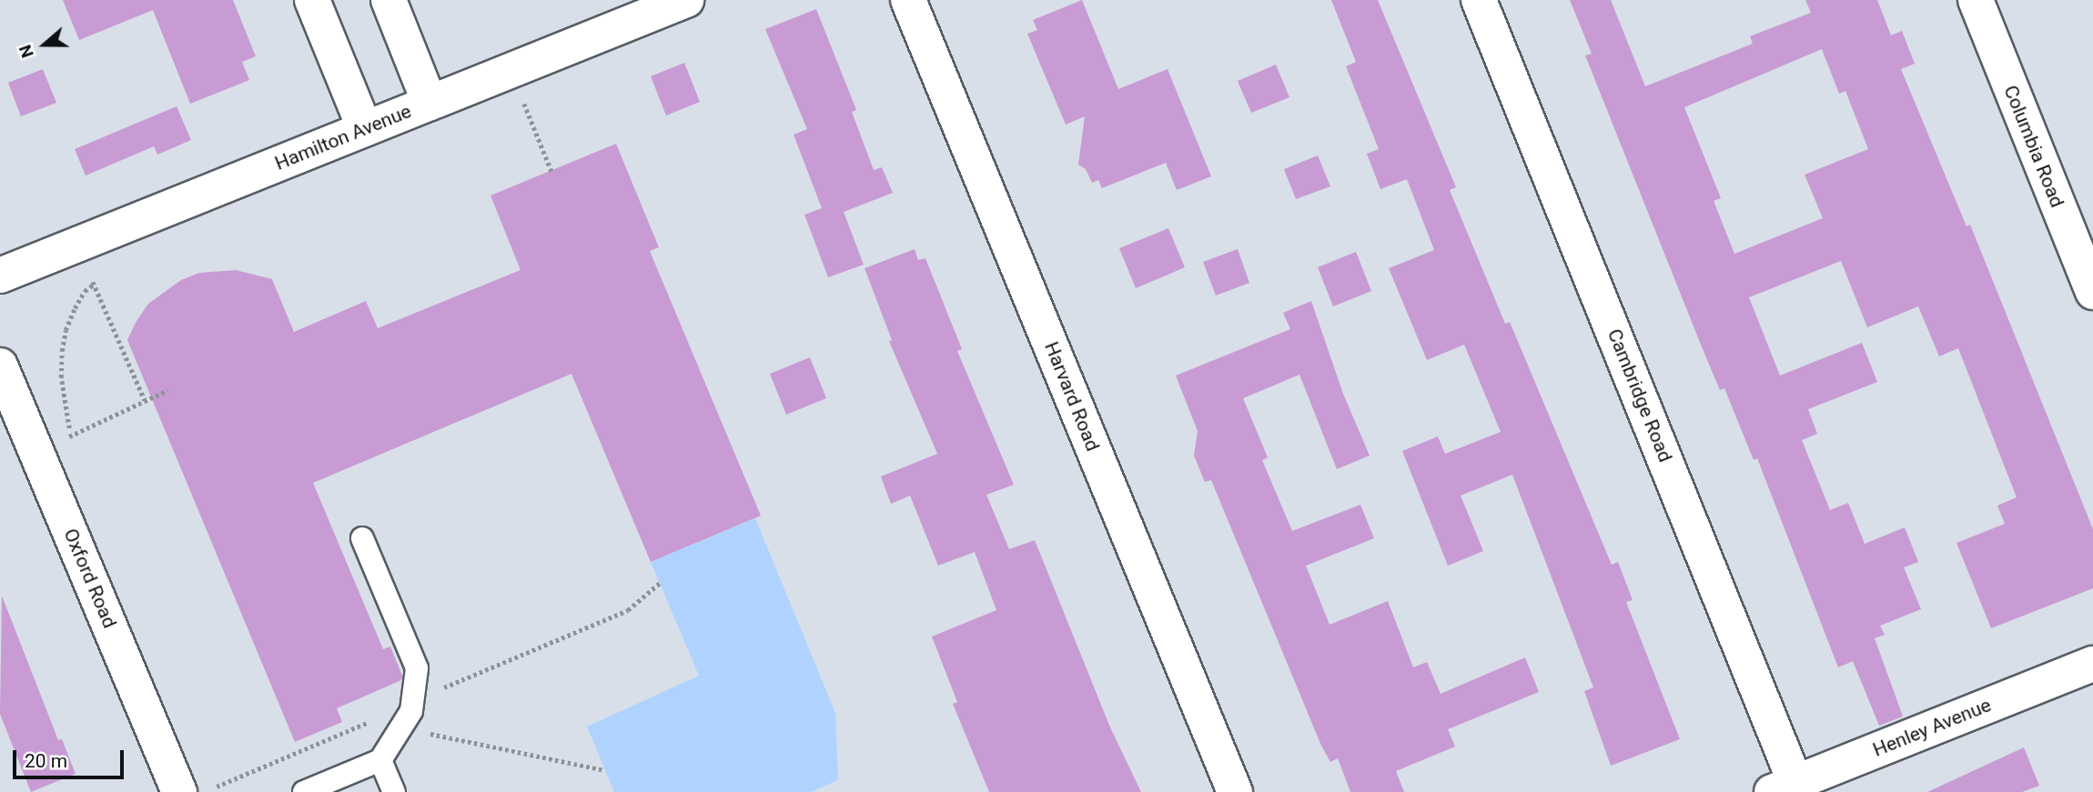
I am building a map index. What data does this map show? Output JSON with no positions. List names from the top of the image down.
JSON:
{
  "streets": {
    "street": [
      "Hamilton Avenue",
      "Columbia Road",
      "Cambridge Road",
      "Harvard Road",
      "Oxford Road",
      "Henley Avenue"
    ]
  },
  "crossings": [
    ["Cambridge Road", "Henley Avenue"]
  ],
  "scale_bar": "20 m",
  "north": "left"
}
